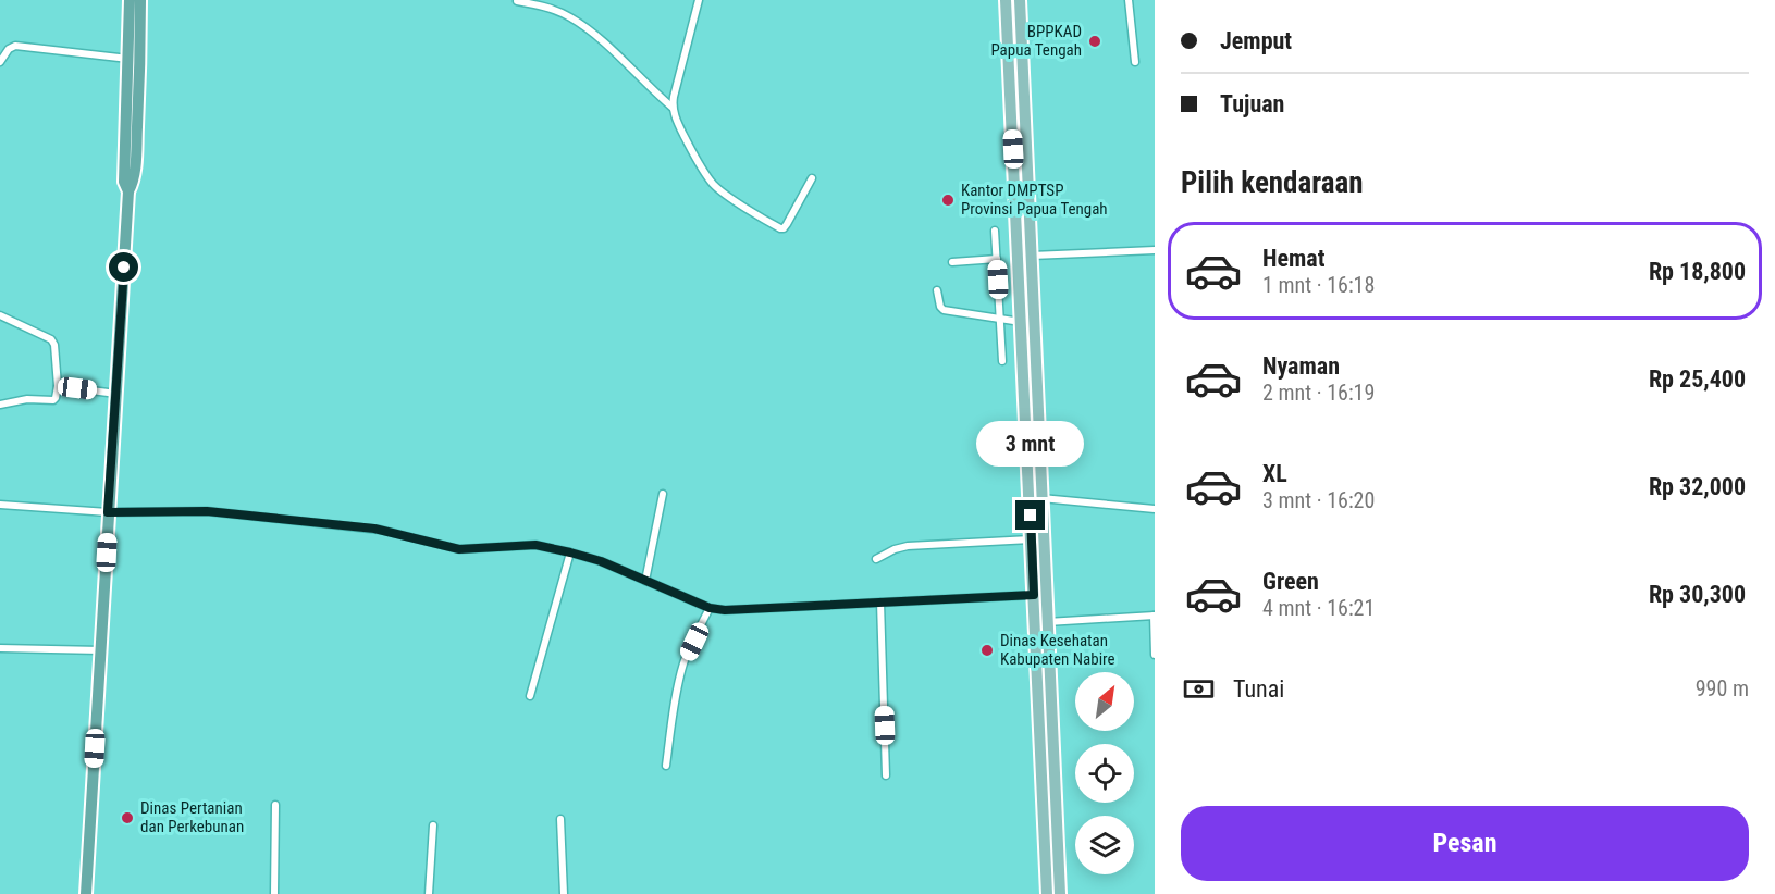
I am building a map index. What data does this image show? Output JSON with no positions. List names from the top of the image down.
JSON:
{
  "places": [
    "BPPKAD Papua Tengah",
    "Kantor DMPTSP Provinsi Papua Tengah",
    "Dinas Kesehatan Kabupaten Nabire",
    "Dinas Pertanian dan Perkebunan"
  ],
  "north": "top right",
  "page": {
    "banner": ["Jemput", "Tujuan"],
    "heading": "Pilih kendaraan",
    "list": [
      {
        "name": "Hemat",
        "note": "1 mnt · 16:18",
        "value": "Rp 18,800"
      },
      {
        "name": "Nyaman",
        "note": "2 mnt · 16:19",
        "value": "Rp 25,400"
      },
      {
        "name": "XL",
        "note": "3 mnt · 16:20",
        "value": "Rp 32,000"
      },
      {
        "name": "Green",
        "note": "4 mnt · 16:21",
        "value": "Rp 30,300"
      }
    ],
    "bubble": "3 mnt",
    "pay": ["Tunai", "990 m"],
    "buttons": "Pesan"
  }
}
